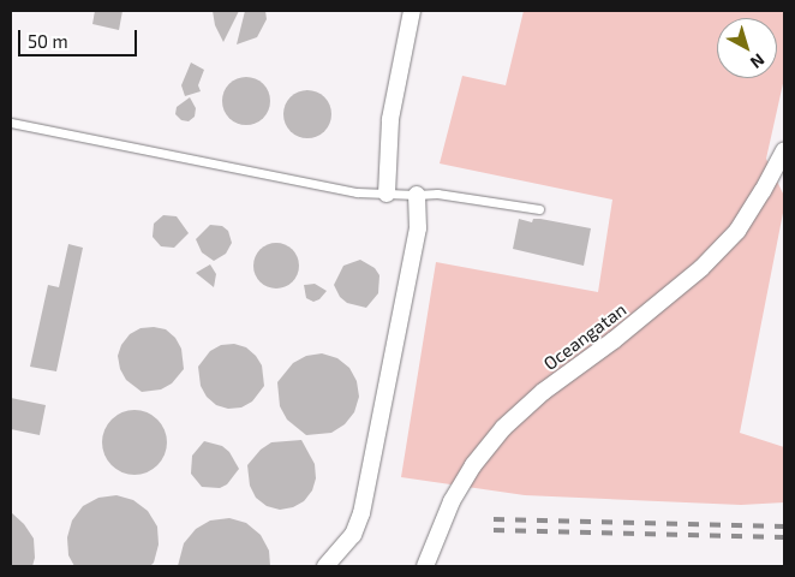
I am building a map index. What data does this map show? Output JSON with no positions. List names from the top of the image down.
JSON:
{
  "streets": {
    "street": ["Oceangatan"]
  },
  "scale_bar": "50 m",
  "north": "bottom right"
}
